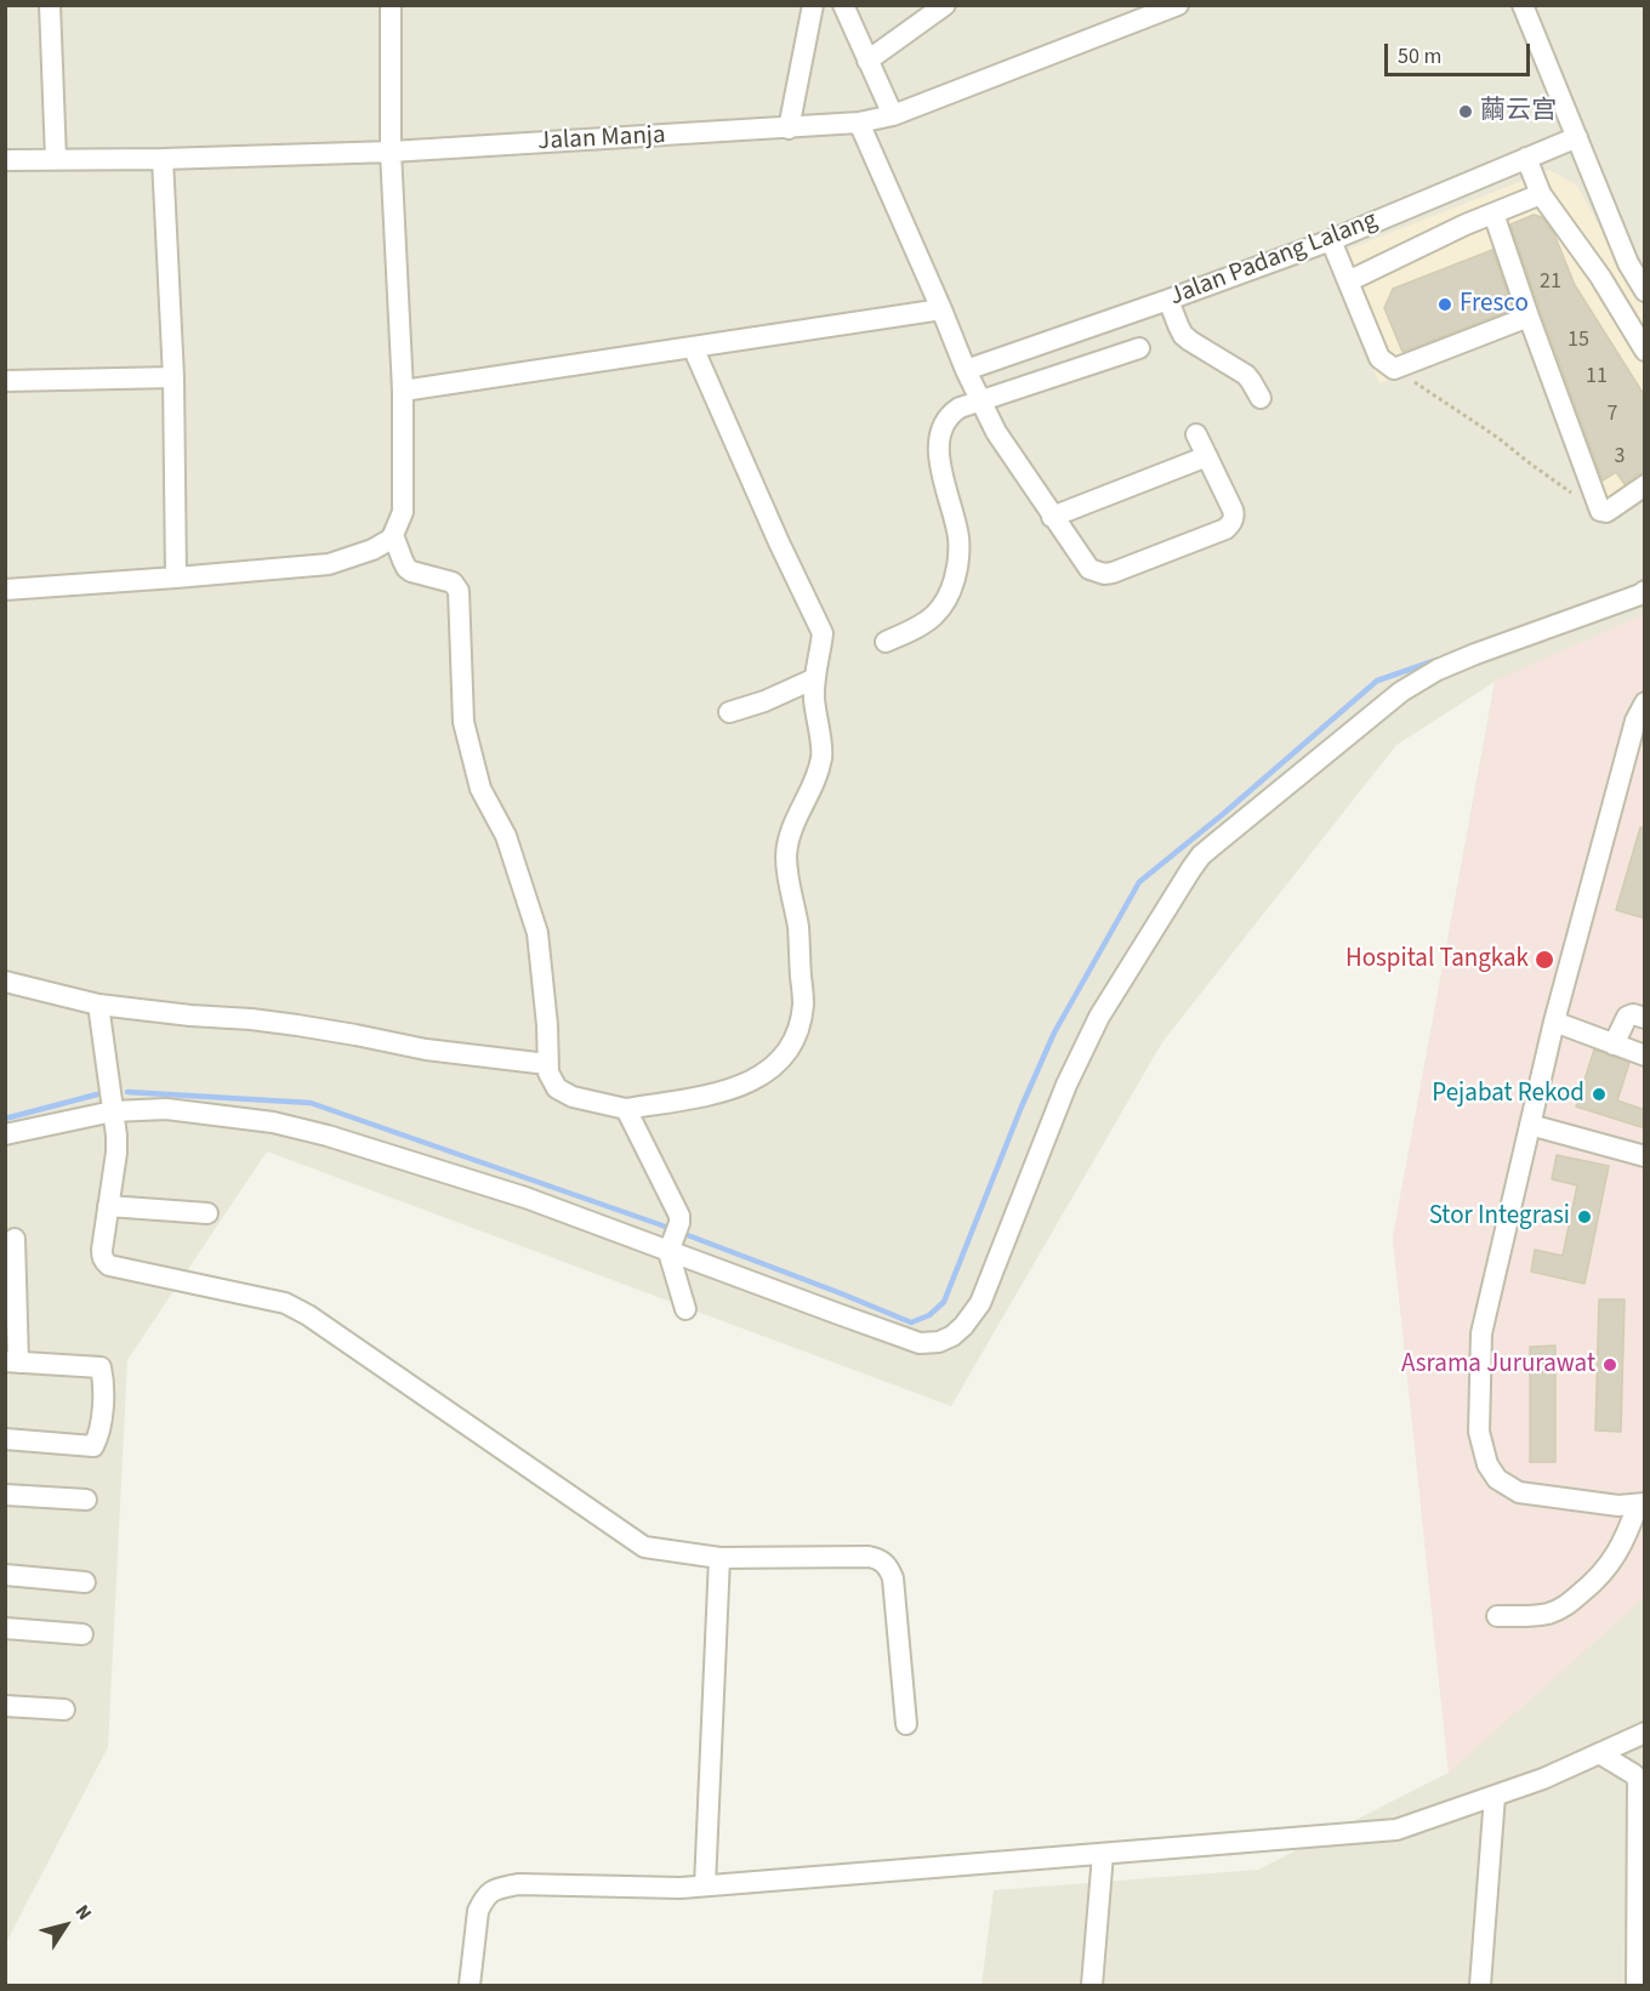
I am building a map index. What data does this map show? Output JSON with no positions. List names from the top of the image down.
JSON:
{
  "streets": {
    "street": ["Jalan Manja", "Jalan Padang Lalang"]
  },
  "places": [
    "繭云宫",
    "Fresco",
    "Hospital Tangkak",
    "Pejabat Rekod",
    "Stor Integrasi",
    "Asrama Jururawat"
  ],
  "house_numbers": [
    "21",
    "15",
    "11",
    "7",
    "3"
  ],
  "scale_bar": "50 m",
  "north": "top right"
}
